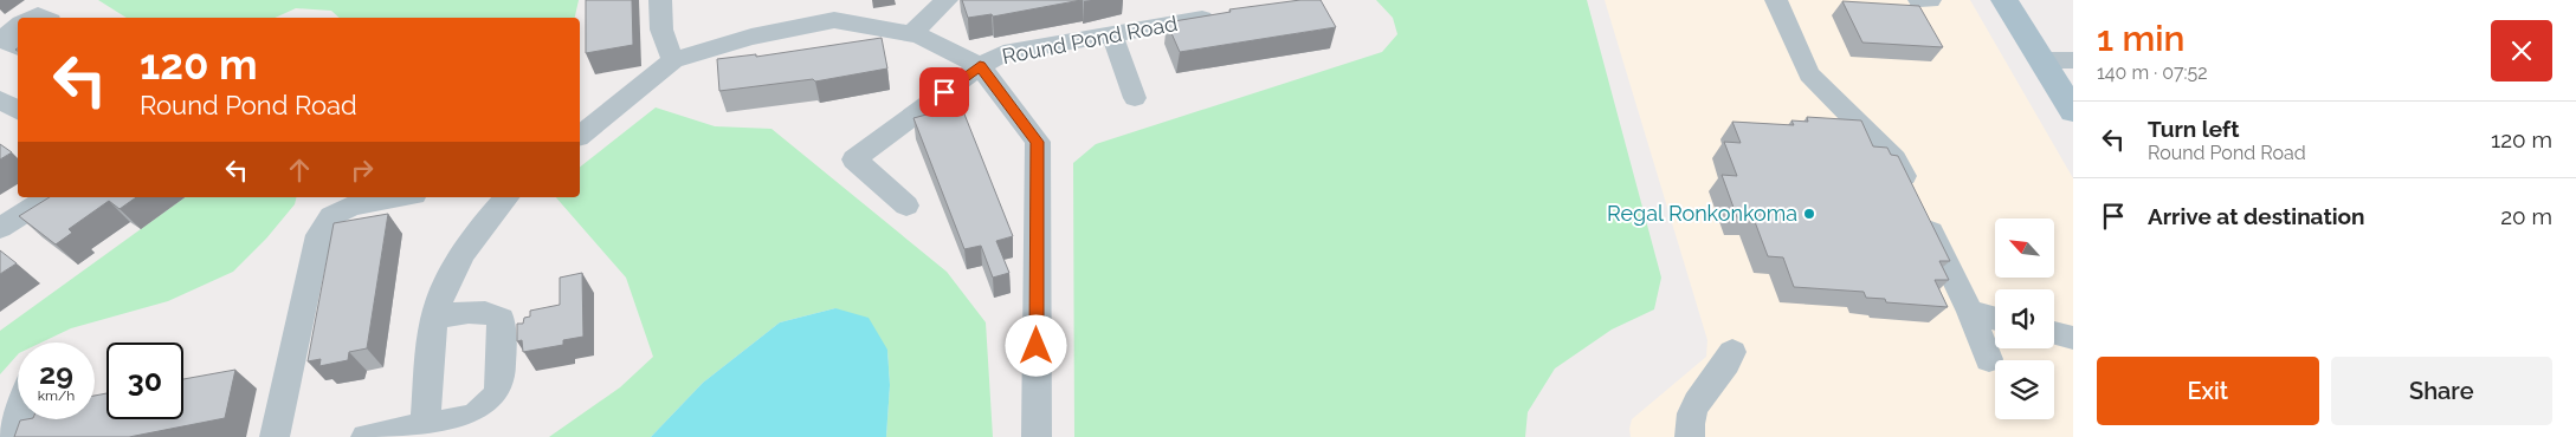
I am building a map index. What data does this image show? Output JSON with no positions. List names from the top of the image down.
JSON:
{
  "streets": {
    "street": ["Round Pond Road"]
  },
  "places": ["Regal Ronkonkoma"],
  "north": "top left",
  "page": {
    "heading": ["1 min", "140 m · 07:52"],
    "turn": ["120 m", "Round Pond Road"],
    "list": [
      {
        "name": "Turn left",
        "note": "Round Pond Road",
        "value": "120 m"
      },
      {
        "name": "Arrive at destination",
        "value": "20 m"
      }
    ],
    "speed": "29 km/h",
    "limit": "30",
    "buttons": ["Exit", "Share"]
  }
}
